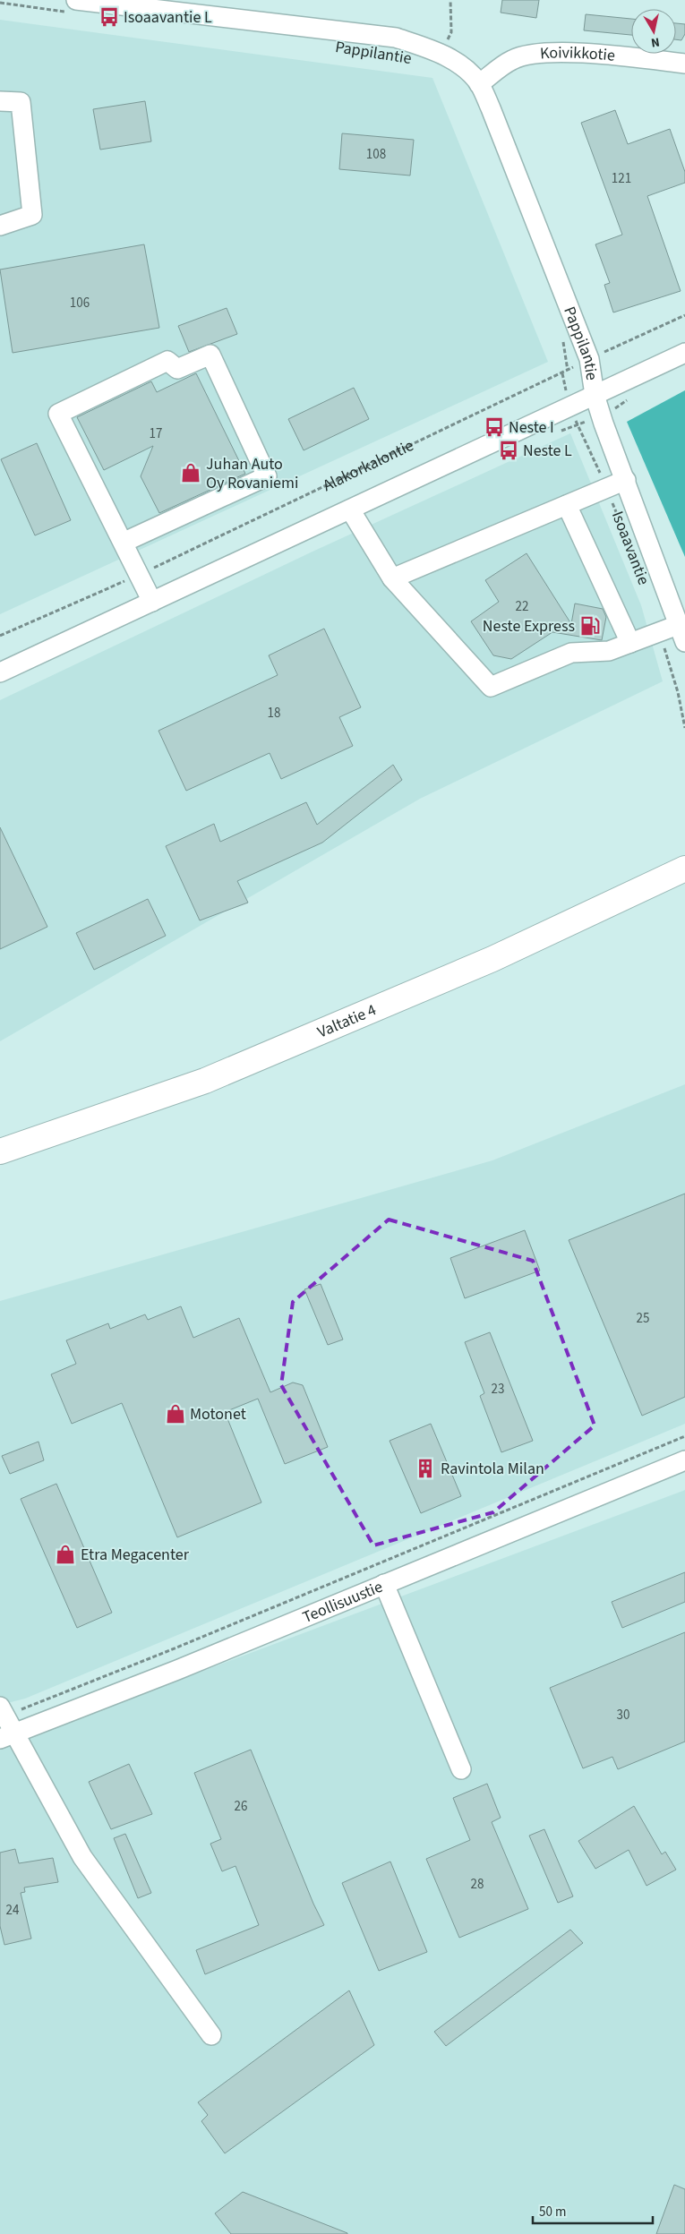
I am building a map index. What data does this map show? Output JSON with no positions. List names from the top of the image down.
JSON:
{
  "streets": {
    "highway": ["Valtatie 4"],
    "street": [
      "Pappilantie",
      "Koivikkotie",
      "Alakorkalontie",
      "Isoaavantie",
      "Teollisuustie"
    ]
  },
  "crossings": [
    ["Pappilantie", "Koivikkotie"],
    ["Pappilantie", "Alakorkalontie"],
    ["Pappilantie", "Isoaavantie"],
    ["Alakorkalontie", "Isoaavantie"]
  ],
  "places": {
    "bus stop": ["Isoaavantie L", "Neste I", "Neste L"],
    "shop": ["Juhan Auto Oy Rovaniemi", "Motonet", "Etra Megacenter"],
    "fuel station": ["Neste Express"],
    "building": ["Ravintola Milan"]
  },
  "house_numbers": [
    "108",
    "121",
    "106",
    "17",
    "22",
    "18",
    "25",
    "23",
    "30",
    "26",
    "28",
    "24"
  ],
  "scale_bar": "50 m",
  "north": "bottom"
}
